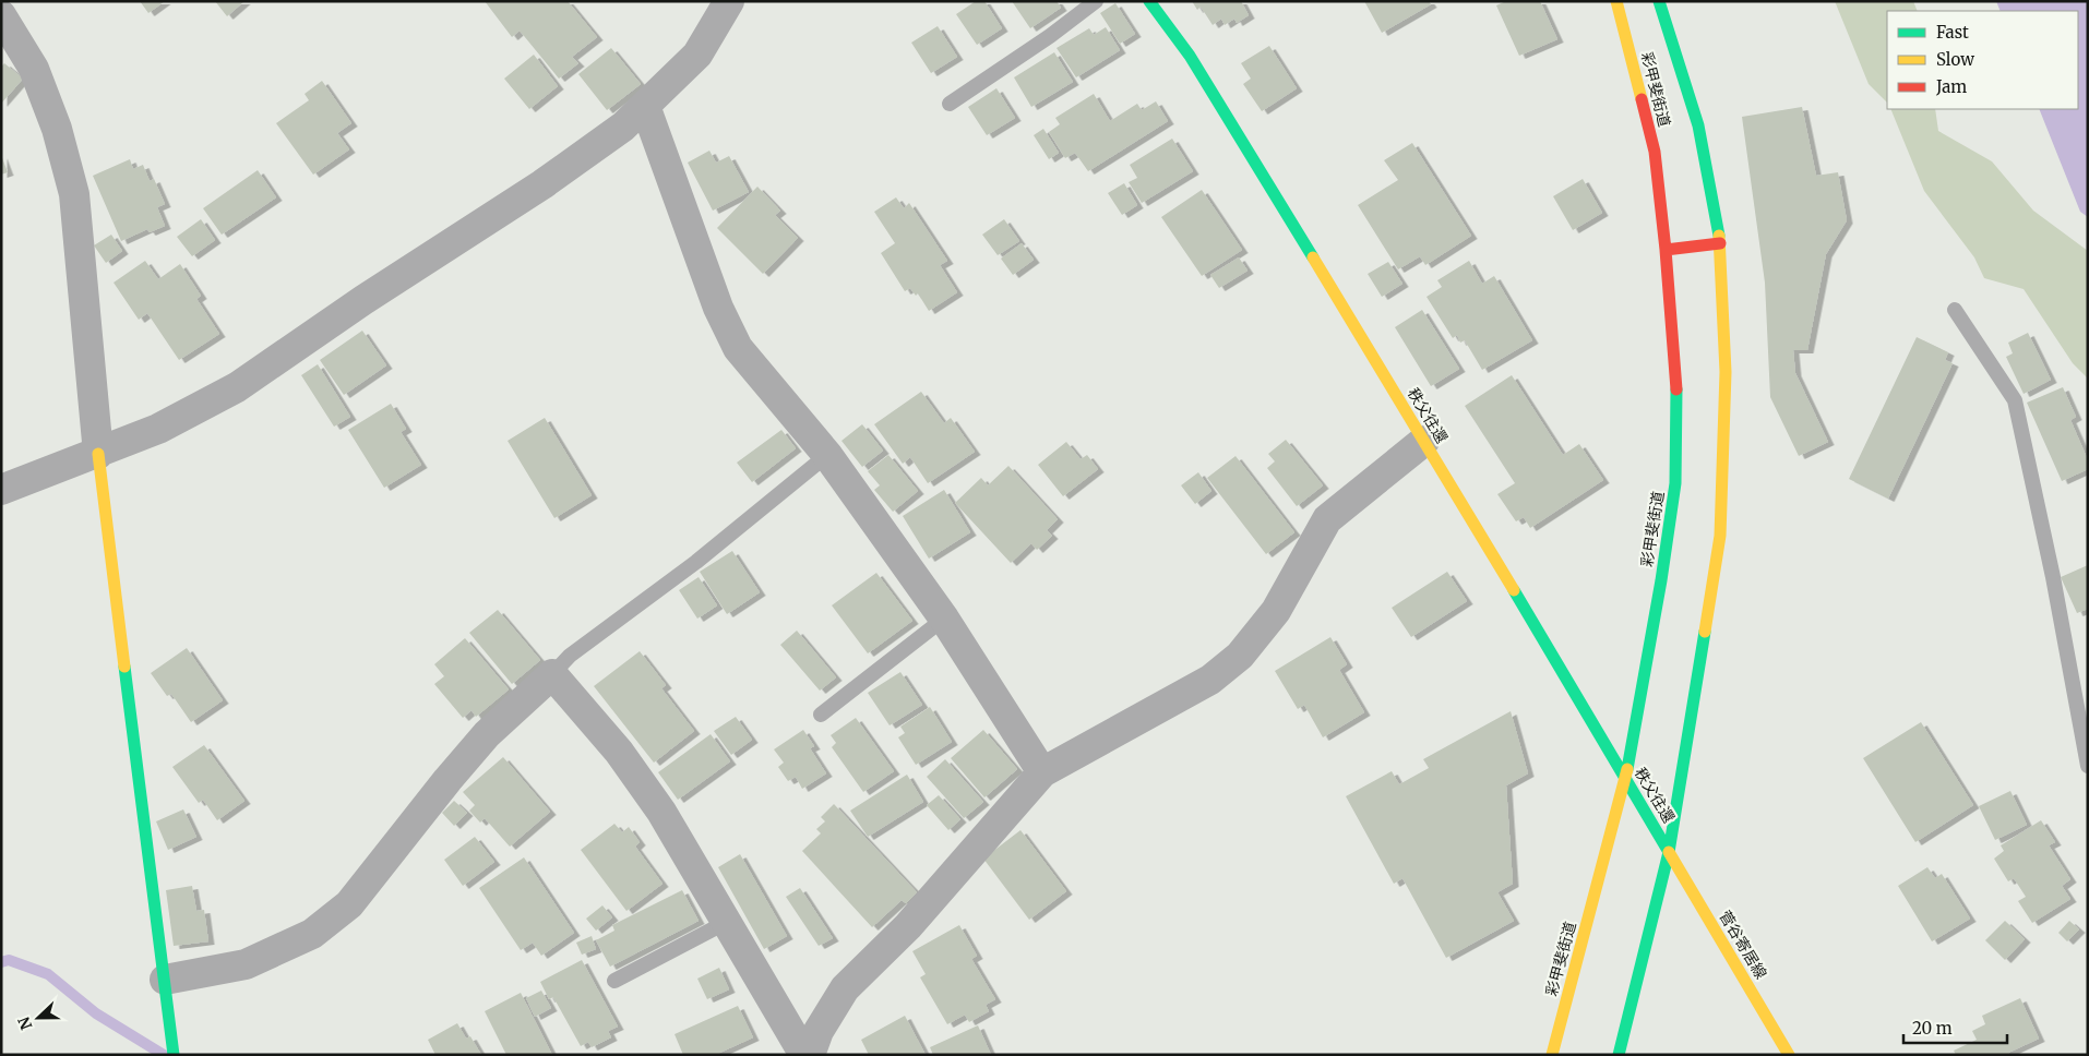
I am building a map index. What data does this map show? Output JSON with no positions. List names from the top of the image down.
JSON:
{
  "streets": {
    "main road": ["彩甲斐街道", "秩父往還", "菅谷寄居線"]
  },
  "crossings": [
    ["彩甲斐街道", "秩父往還"],
    ["彩甲斐街道", "菅谷寄居線"],
    ["秩父往還", "菅谷寄居線"]
  ],
  "legend": ["Fast", "Slow", "Jam"],
  "scale_bar": "20 m",
  "north": "left"
}
